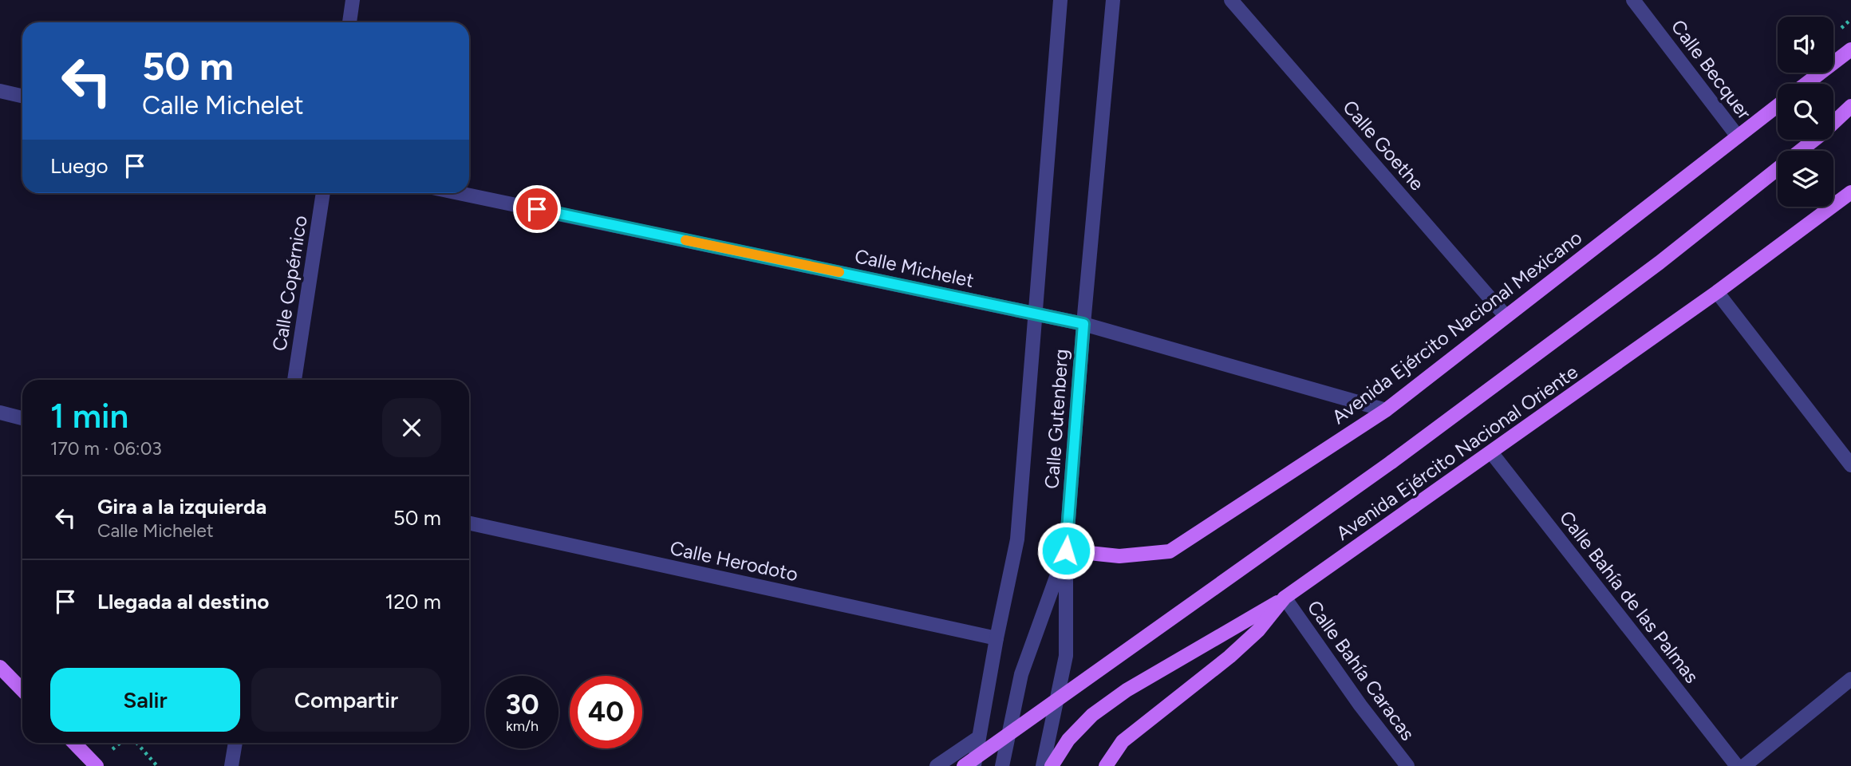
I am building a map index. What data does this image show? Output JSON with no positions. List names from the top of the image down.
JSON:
{
  "streets": {
    "main road": ["Avenida Ejército Nacional Mexicano", "Avenida Ejército Nacional Oriente"],
    "street": [
      "Calle Becquer",
      "Calle Goethe",
      "Calle Michelet",
      "Calle Copérnico",
      "Calle Gutenberg",
      "Calle Herodoto",
      "Calle Bahía de las Palmas",
      "Calle Bahía Caracas"
    ]
  },
  "crossings": [
    ["Calle Becquer", "Avenida Ejército Nacional Mexicano"],
    ["Calle Goethe", "Avenida Ejército Nacional Mexicano"],
    ["Calle Michelet", "Avenida Ejército Nacional Mexicano"],
    ["Calle Michelet", "Calle Gutenberg"],
    ["Avenida Ejército Nacional Mexicano", "Calle Gutenberg"],
    ["Calle Gutenberg", "Calle Herodoto"],
    ["Avenida Ejército Nacional Oriente", "Calle Bahía de las Palmas"],
    ["Avenida Ejército Nacional Oriente", "Calle Bahía Caracas"]
  ],
  "page": {
    "turn": ["50 m", "Calle Michelet"],
    "then": "Luego",
    "heading": ["1 min", "170 m · 06:03"],
    "list": [
      {
        "name": "Gira a la izquierda",
        "note": "Calle Michelet",
        "value": "50 m"
      },
      {
        "name": "Llegada al destino",
        "value": "120 m"
      }
    ],
    "buttons": ["Salir", "Compartir"],
    "speed": "30 km/h",
    "limit": "40"
  }
}
